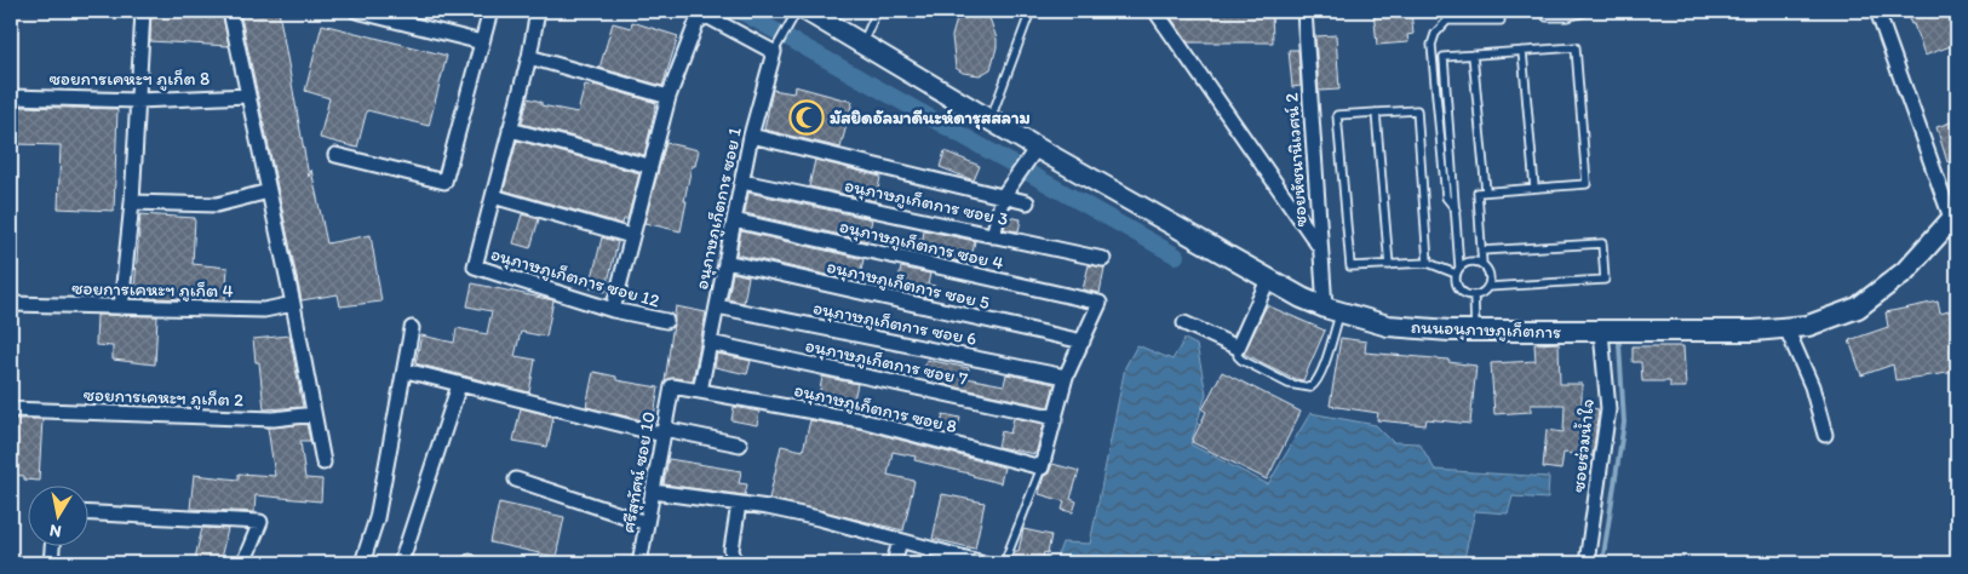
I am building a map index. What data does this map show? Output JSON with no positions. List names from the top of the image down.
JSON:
{
  "streets": {
    "street": [
      "ซอยการเคหะฯ ภูเก็ต 8",
      "ซอยหัชนานิเวศน์ 2",
      "อนุภาษภูเก็ตการ ซอย 3",
      "อนุภาษภูเก็ตการ ซอย 1",
      "อนุภาษภูเก็ตการ ซอย 4",
      "อนุภาษภูเก็ตการ ซอย 12",
      "อนุภาษภูเก็ตการ ซอย 5",
      "ซอยการเคหะฯ ภูเก็ต 4",
      "อนุภาษภูเก็ตการ ซอย 6",
      "ถนนอนุภาษภูเก็ตการ",
      "อนุภาษภูเก็ตการ ซอย 7",
      "ซอยการเคหะฯ ภูเก็ต 2",
      "อนุภาษภูเก็ตการ ซอย 8",
      "ซอยร่วมน้ำใจ",
      "ศรีสุทัศน์ ซอย 10"
    ]
  },
  "crossings": [
    ["ซอยหัชนานิเวศน์ 2", "ถนนอนุภาษภูเก็ตการ"],
    ["อนุภาษภูเก็ตการ ซอย 3", "อนุภาษภูเก็ตการ ซอย 1"],
    ["อนุภาษภูเก็ตการ ซอย 1", "อนุภาษภูเก็ตการ ซอย 4"],
    ["อนุภาษภูเก็ตการ ซอย 1", "อนุภาษภูเก็ตการ ซอย 5"],
    ["อนุภาษภูเก็ตการ ซอย 1", "อนุภาษภูเก็ตการ ซอย 6"],
    ["อนุภาษภูเก็ตการ ซอย 1", "อนุภาษภูเก็ตการ ซอย 7"],
    ["อนุภาษภูเก็ตการ ซอย 1", "อนุภาษภูเก็ตการ ซอย 8"],
    ["อนุภาษภูเก็ตการ ซอย 1", "ศรีสุทัศน์ ซอย 10"],
    ["อนุภาษภูเก็ตการ ซอย 4", "อนุภาษภูเก็ตการ ซอย 5"],
    ["ถนนอนุภาษภูเก็ตการ", "ซอยร่วมน้ำใจ"],
    ["อนุภาษภูเก็ตการ ซอย 8", "ศรีสุทัศน์ ซอย 10"]
  ],
  "places": {
    "mosque": ["มัสยิดอัลมาดีนะห์ดารุสสลาม"]
  },
  "north": "bottom"
}
